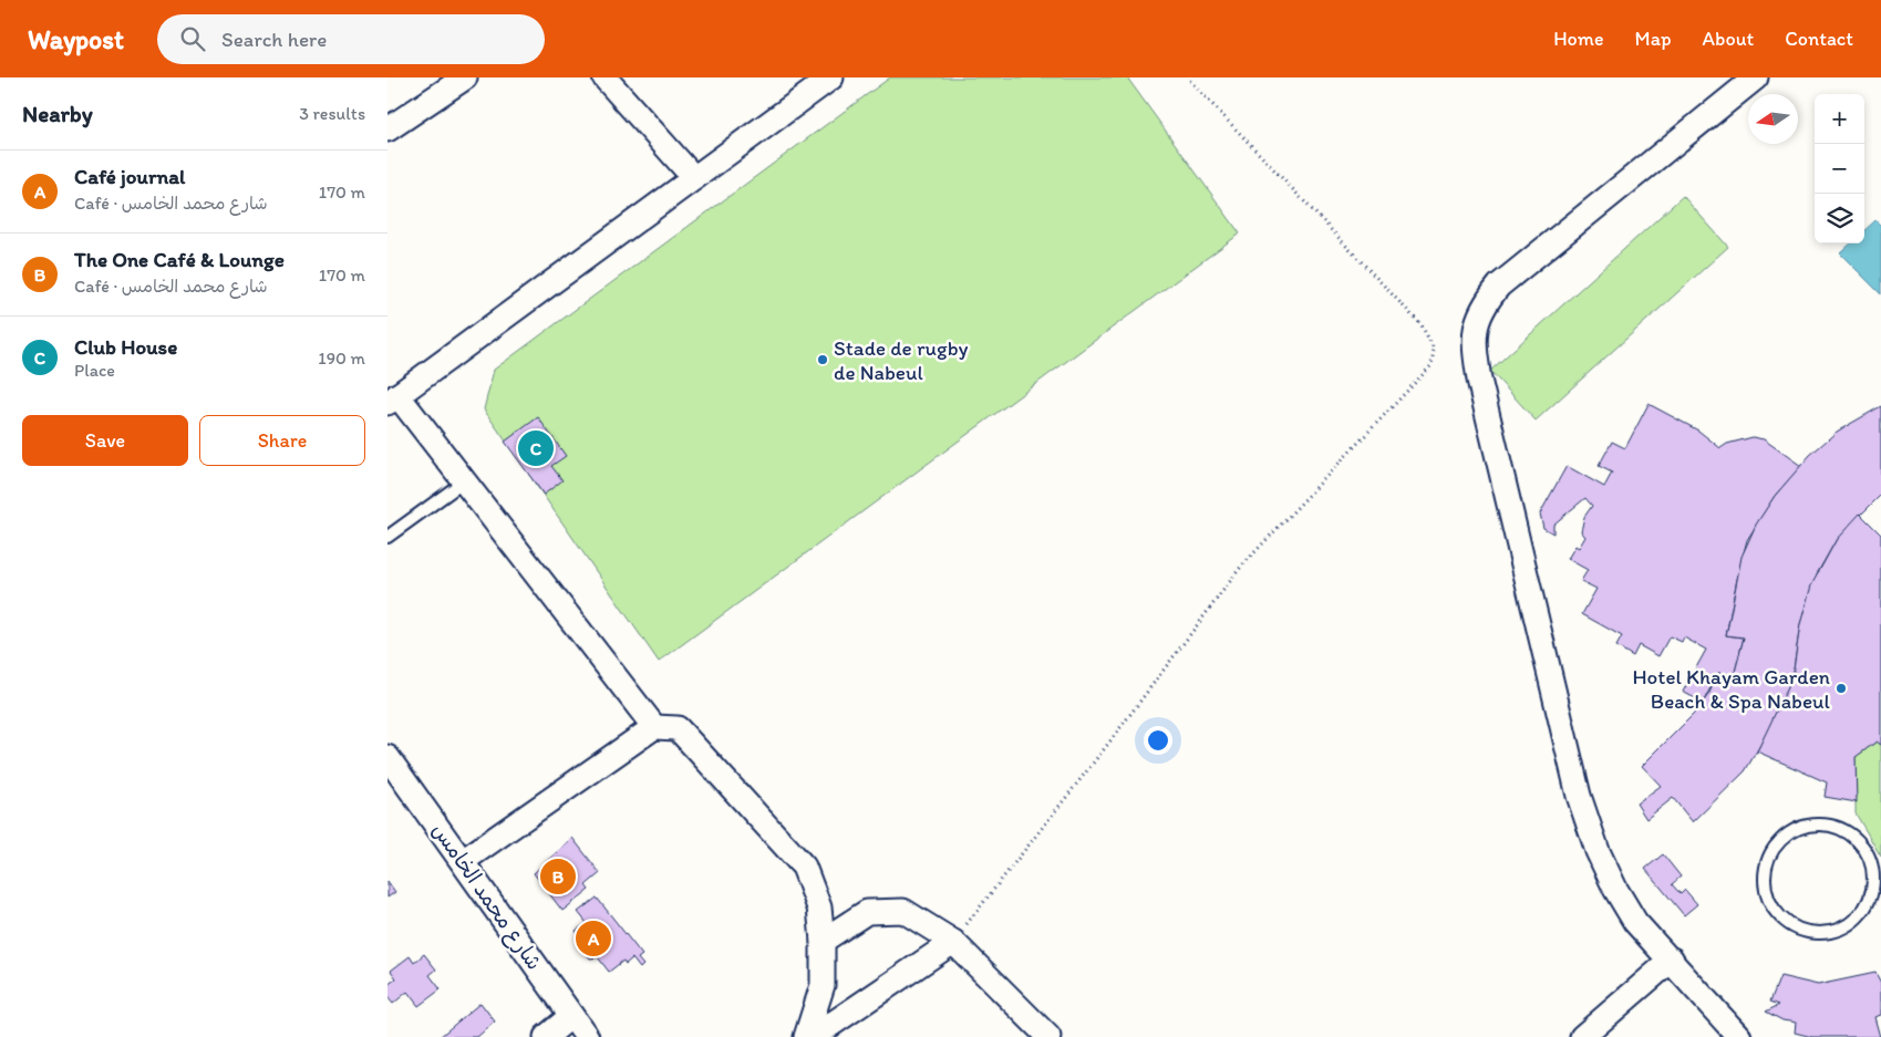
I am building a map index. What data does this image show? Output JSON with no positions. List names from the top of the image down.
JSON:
{
  "streets": {
    "street": ["شارع محمد الخامس"]
  },
  "places": ["Stade de rugby de Nabeul", "Hotel Khayam Garden Beach & Spa Nabeul"],
  "north": "left",
  "page": {
    "header": "Waypost",
    "search": "Search here",
    "nav": [
      "Home",
      "Map",
      "About",
      "Contact"
    ],
    "heading": ["Nearby", "3 results"],
    "map_buttons": ["+", "−"],
    "list": [
      {
        "mark": "A",
        "name": "Café journal",
        "note": "Café · شارع محمد الخامس",
        "value": "170 m"
      },
      {
        "mark": "B",
        "name": "The One Café & Lounge",
        "note": "Café · شارع محمد الخامس",
        "value": "170 m"
      },
      {
        "mark": "C",
        "name": "Club House",
        "note": "Place",
        "value": "190 m"
      }
    ],
    "buttons": ["Save", "Share"],
    "pins": ["C", "B", "A"]
  }
}
